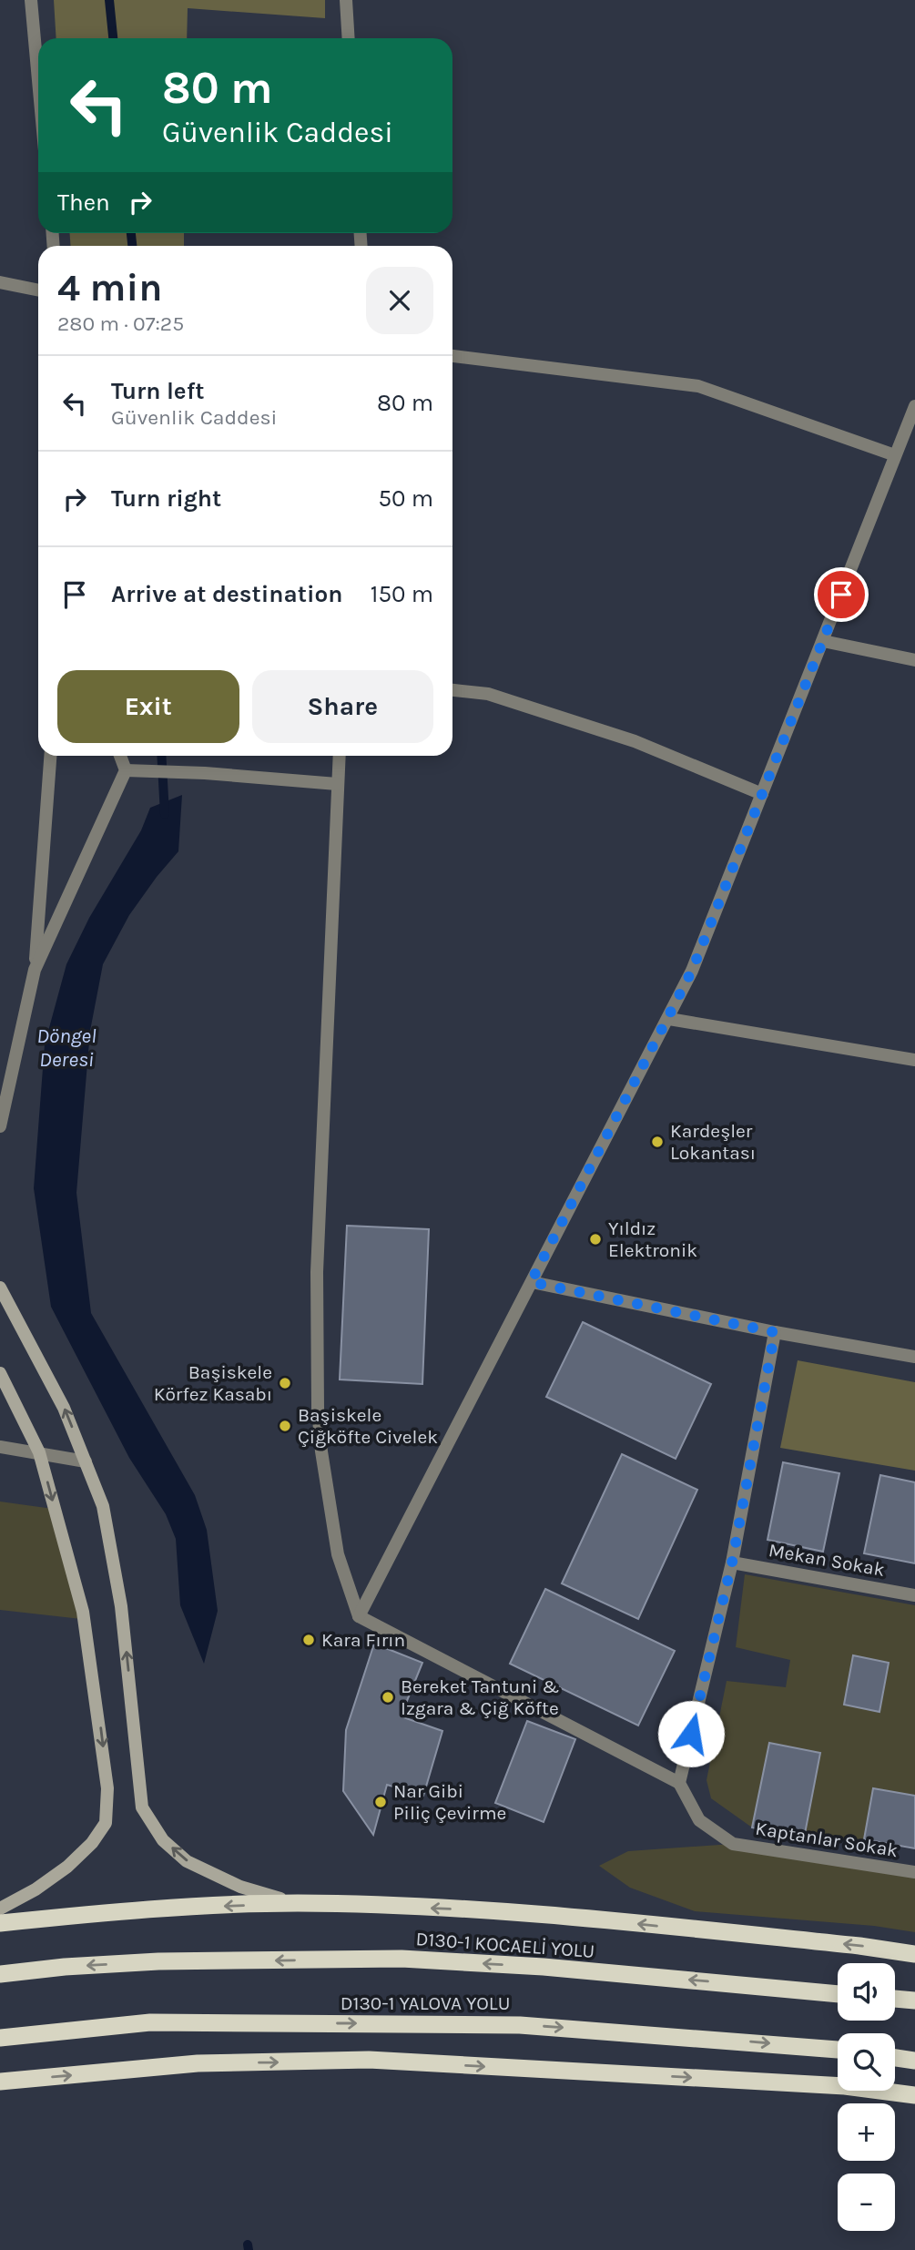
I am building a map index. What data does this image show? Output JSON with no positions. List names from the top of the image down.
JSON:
{
  "streets": {
    "highway": ["D130-1 KOCAELİ YOLU", "D130-1 YALOVA YOLU"],
    "street": ["Mekan Sokak", "Kaptanlar Sokak"]
  },
  "water": ["Döngel Deresi"],
  "places": [
    "Kardeşler Lokantası",
    "Yıldız Elektronik",
    "Başiskele Körfez Kasabı",
    "Başiskele Çiğköfte Civelek",
    "Kara Fırın",
    "Bereket Tantuni & Izgara & Çiğ Köfte",
    "Nar Gibi Piliç Çevirme"
  ],
  "page": {
    "turn": ["80 m", "Güvenlik Caddesi"],
    "then": "Then",
    "heading": ["4 min", "280 m · 07:25"],
    "list": [
      {
        "name": "Turn left",
        "note": "Güvenlik Caddesi",
        "value": "80 m"
      },
      {
        "name": "Turn right",
        "value": "50 m"
      },
      {
        "name": "Arrive at destination",
        "value": "150 m"
      }
    ],
    "buttons": ["Exit", "Share"],
    "map_buttons": ["+", "−"]
  }
}
